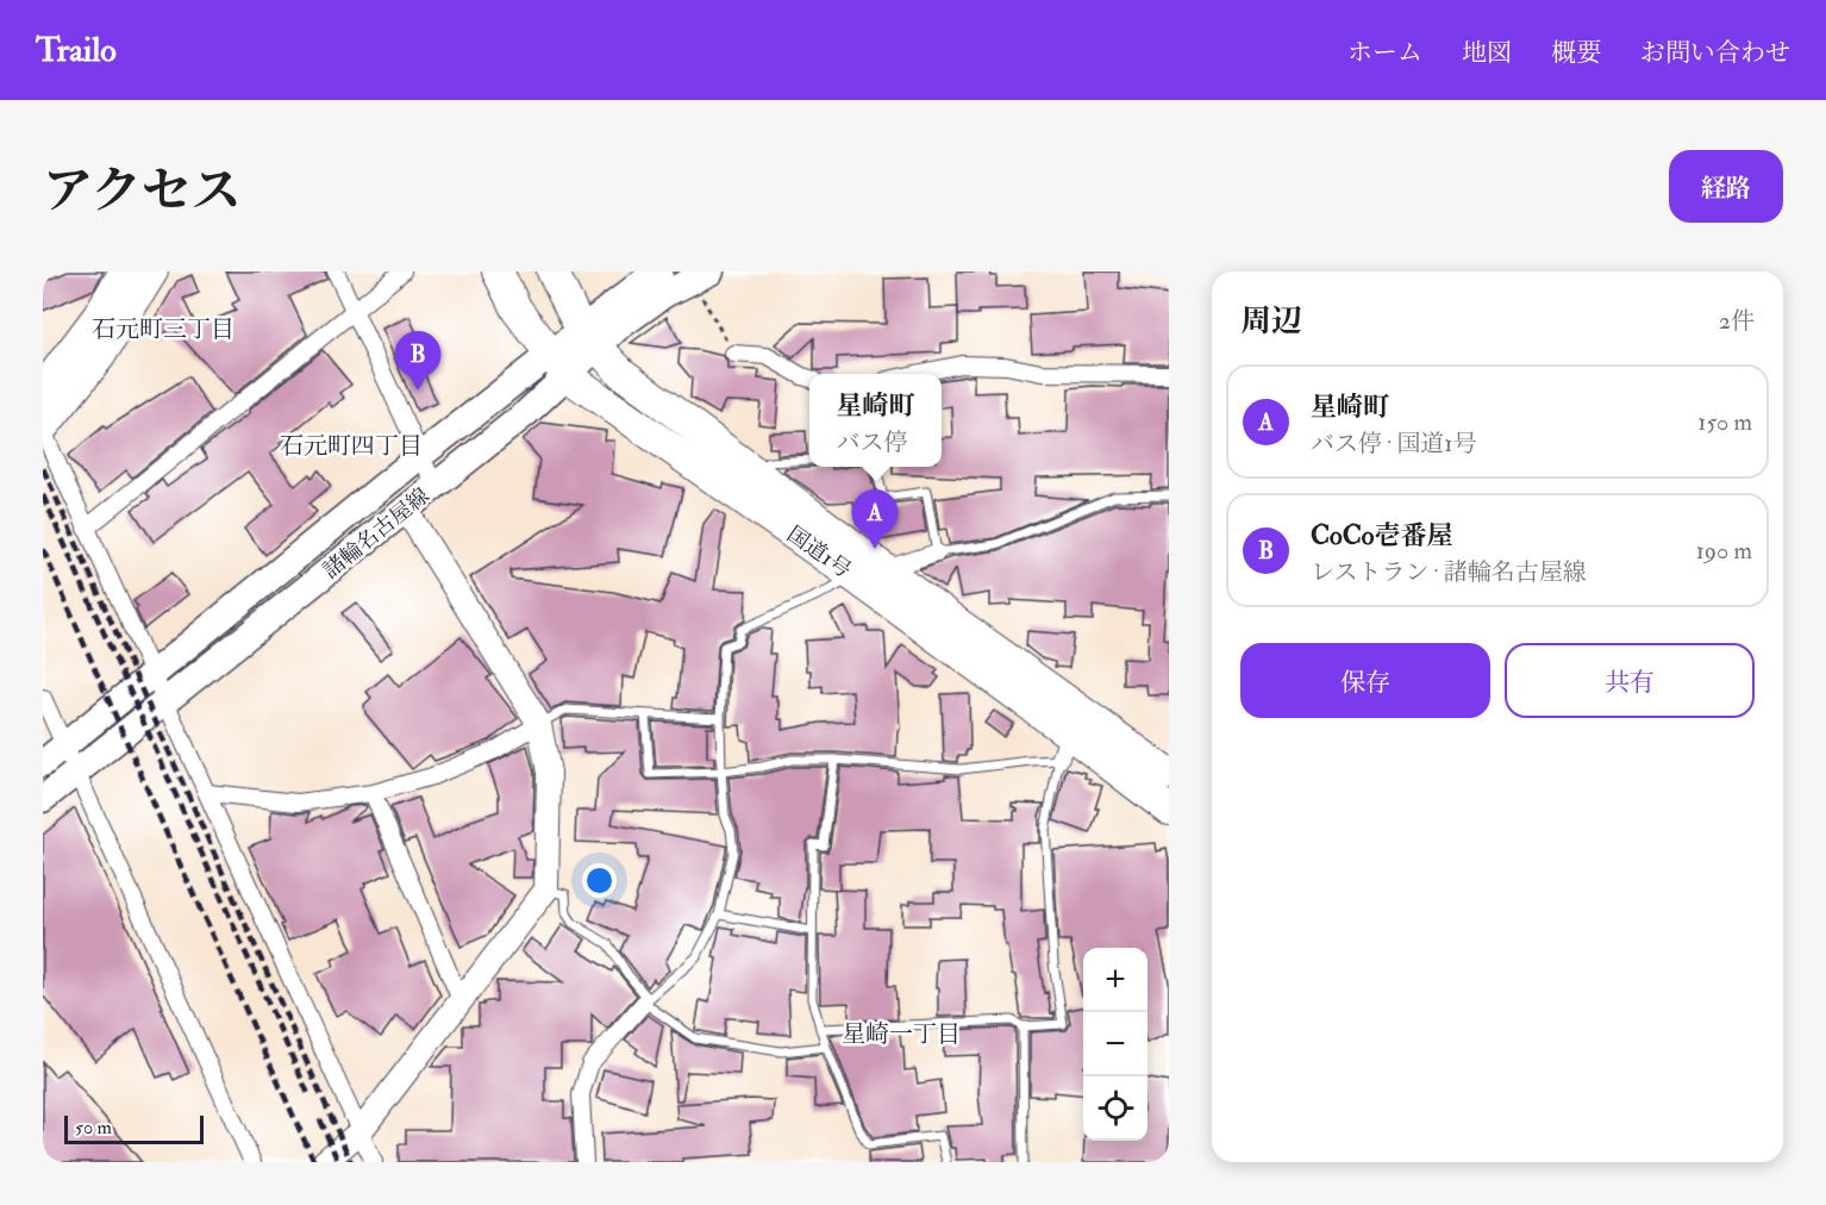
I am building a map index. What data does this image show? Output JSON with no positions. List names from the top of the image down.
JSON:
{
  "streets": {
    "highway": ["国道1号"],
    "main road": ["諸輪名古屋線"]
  },
  "crossings": [
    ["諸輪名古屋線", "国道1号"]
  ],
  "districts": ["石元町三丁目", "石元町四丁目", "星崎一丁目"],
  "scale_bar": "50 m",
  "page": {
    "header": "Trailo",
    "nav": [
      "ホーム",
      "地図",
      "概要",
      "お問い合わせ"
    ],
    "title": "アクセス",
    "buttons": [
      "経路",
      ["保存", "共有"]
    ],
    "heading": ["周辺", "2件"],
    "pins": ["B", "A"],
    "list": [
      {
        "mark": "A",
        "name": "星崎町",
        "note": "バス停 · 国道1号",
        "value": "150 m"
      },
      {
        "mark": "B",
        "name": "CoCo壱番屋",
        "note": "レストラン · 諸輪名古屋線",
        "value": "190 m"
      }
    ],
    "popup": ["星崎町", "バス停"],
    "map_buttons": ["+", "−"],
    "scale": "50 m"
  }
}
